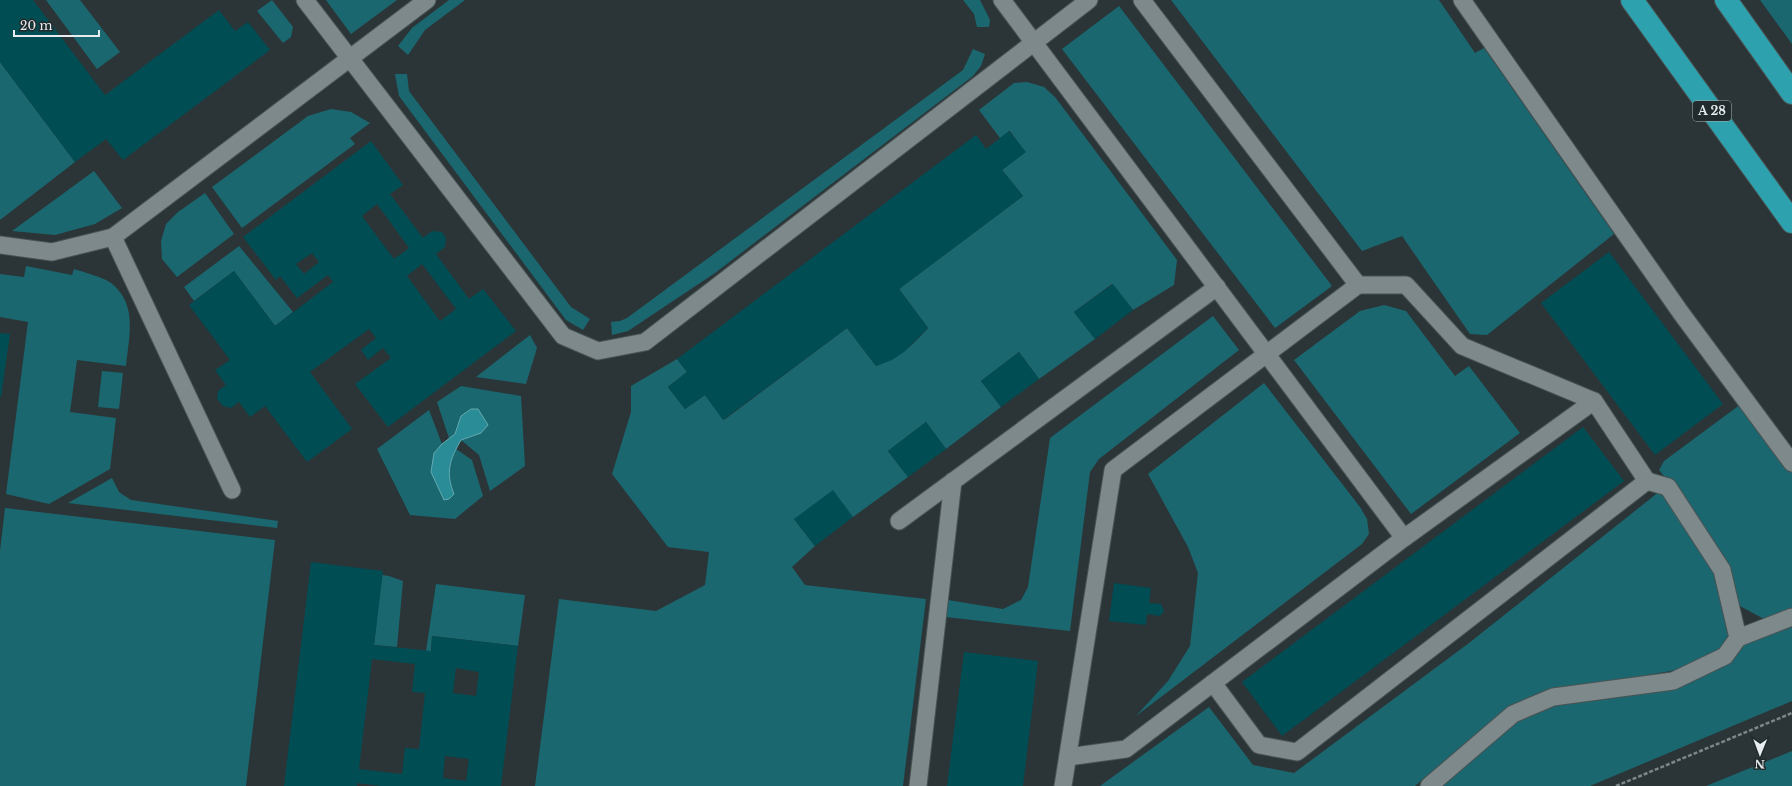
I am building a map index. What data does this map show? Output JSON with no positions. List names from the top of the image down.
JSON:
{
  "streets": {
    "highway": ["A 28"]
  },
  "scale_bar": "20 m",
  "north": "bottom"
}
